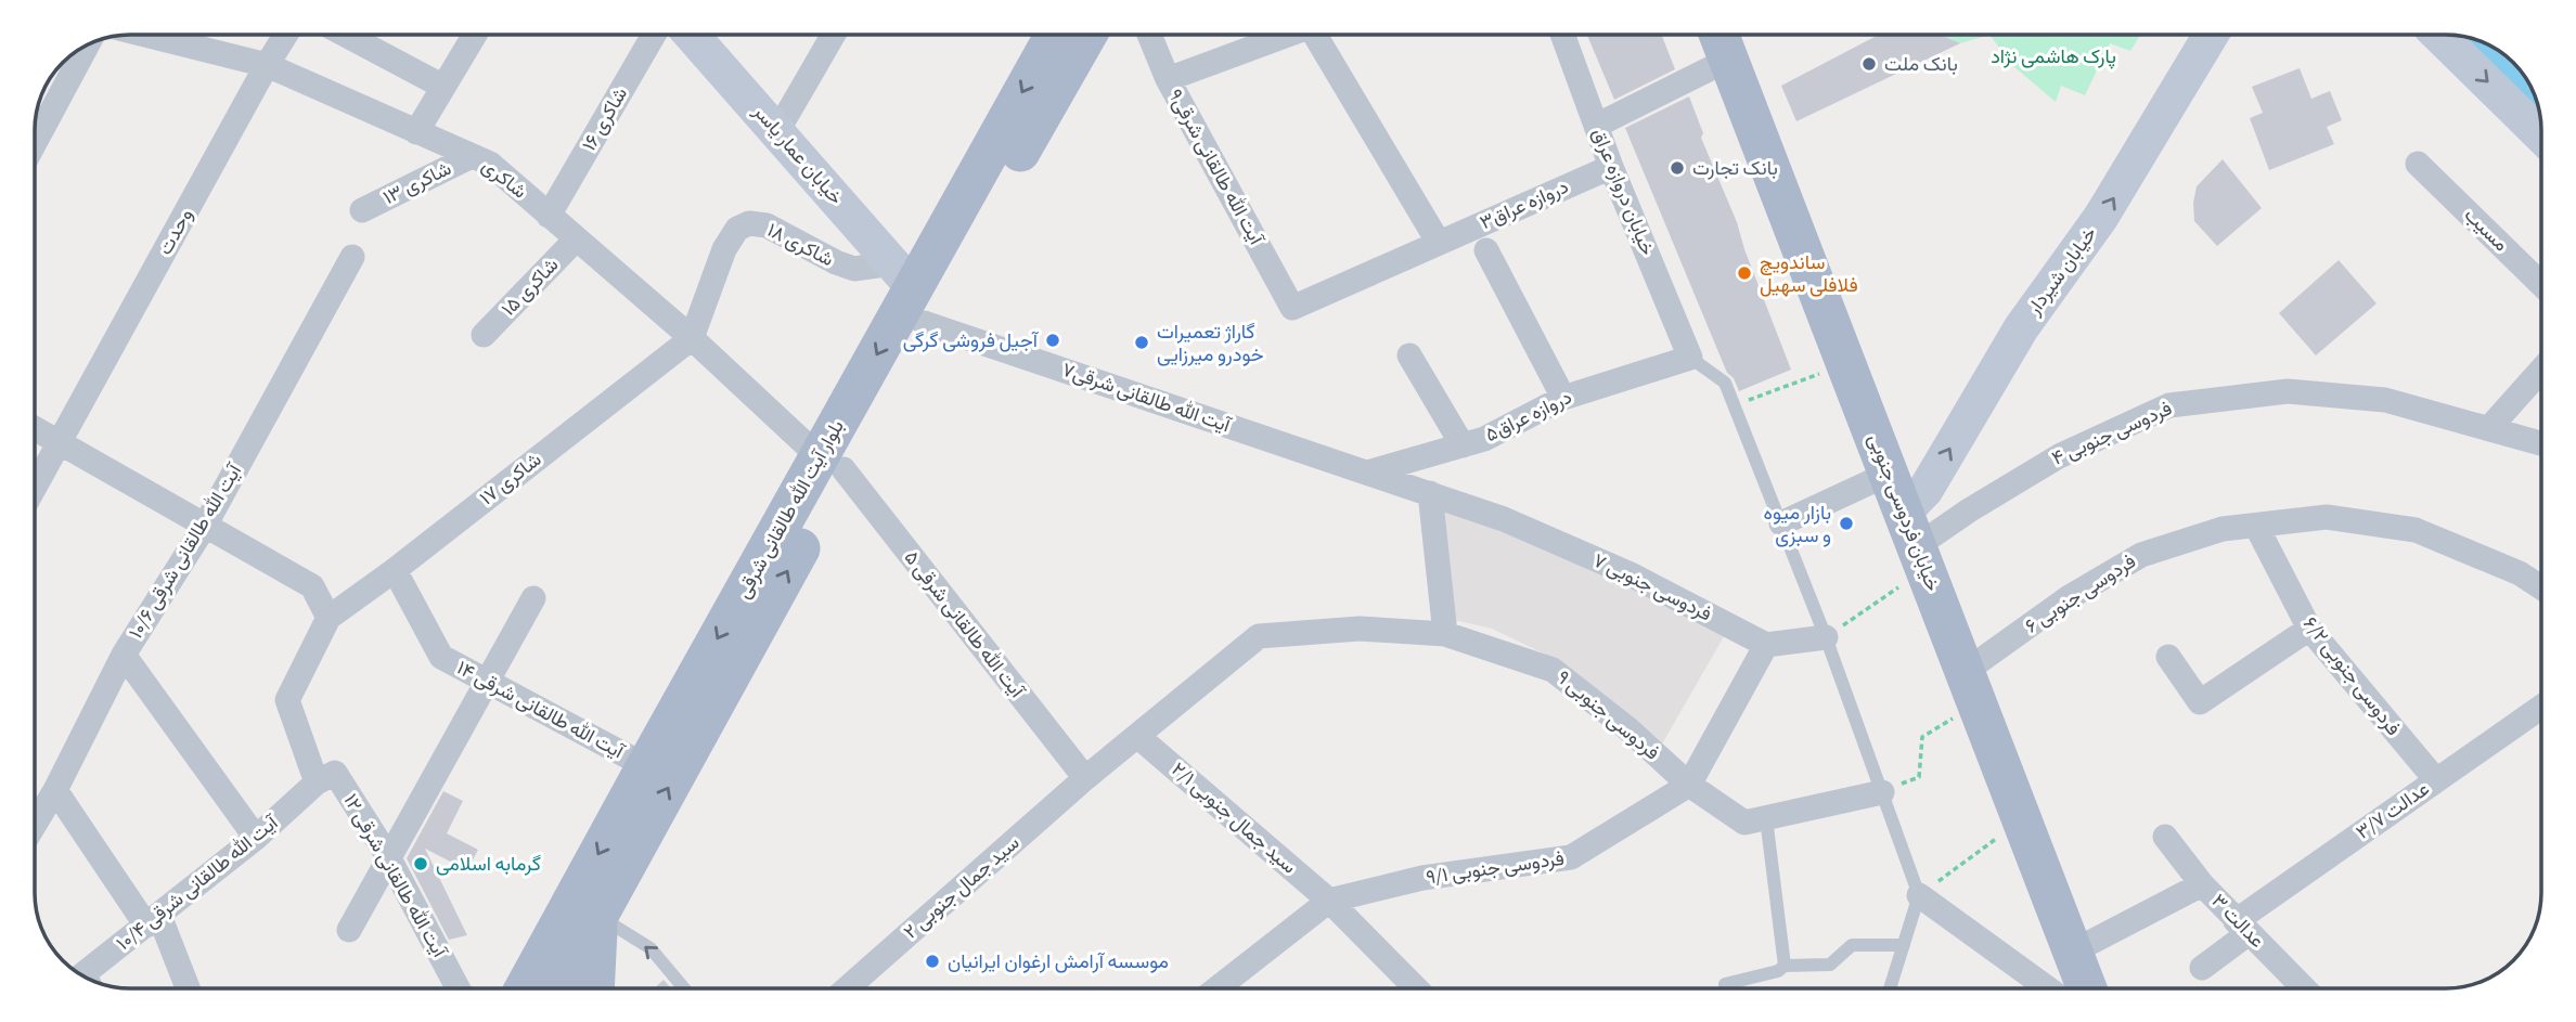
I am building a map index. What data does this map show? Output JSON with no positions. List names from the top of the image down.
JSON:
{
  "streets": {
    "main road": ["بلوار آیت الله طالقانی شرقی", "خیابان فردوسی جنوبی"],
    "street": [
      "شاکری ۱۶",
      "خیابان عمار یاسر",
      "آیت الله طالقانی شرقی۹",
      "شاکری",
      "شاکری ۱۳",
      "خیابان دروازه عراق",
      "دروازه عراق۳",
      "مسیب",
      "وحدت",
      "شاکری ۱۸",
      "خیابان شیردار",
      "شاکری ۱۵",
      "آیت الله طالقانی شرقی۷",
      "دروازه عراق۵",
      "فردوسی جنوبی ۴",
      "شاکری ۱۷",
      "آیت الله طالقانی شرقی ۱۰/۶",
      "فردوسی جنوبی ۷",
      "فردوسی جنوبی ۶",
      "آیت الله طالقانی شرقی ۵",
      "فردوسی جنوبی ۶/۲",
      "آیت الله طالقانی شرقی ۱۴",
      "فردوسی جنوبی ۹",
      "عدالت ۳/۷",
      "سید جمال جنوبی ۲/۱",
      "فردوسی جنوبی ۹/۱",
      "آیت الله طالقانی شرقی ۱۲",
      "آیت الله طالقانی شرقی ۱۰/۴",
      "سید جمال جنوبی ۲",
      "عدالت ۳"
    ]
  },
  "crossings": [
    ["شاکری ۱۶", "شاکری"],
    ["خیابان عمار یاسر", "شاکری ۱۸"],
    ["خیابان عمار یاسر", "آیت الله طالقانی شرقی۷"],
    ["خیابان عمار یاسر", "بلوار آیت الله طالقانی شرقی"],
    ["آیت الله طالقانی شرقی۹", "دروازه عراق۳"],
    ["شاکری", "شاکری ۱۳"],
    ["شاکری", "وحدت"],
    ["شاکری", "شاکری ۱۸"],
    ["شاکری", "شاکری ۱۵"],
    ["شاکری", "شاکری ۱۷"],
    ["شاکری", "بلوار آیت الله طالقانی شرقی"],
    ["شاکری", "آیت الله طالقانی شرقی ۵"],
    ["خیابان دروازه عراق", "دروازه عراق۳"],
    ["خیابان دروازه عراق", "دروازه عراق۵"],
    ["شاکری ۱۸", "آیت الله طالقانی شرقی۷"],
    ["شاکری ۱۸", "شاکری ۱۷"],
    ["شاکری ۱۸", "بلوار آیت الله طالقانی شرقی"],
    ["خیابان شیردار", "فردوسی جنوبی ۴"],
    ["خیابان شیردار", "خیابان فردوسی جنوبی"],
    ["آیت الله طالقانی شرقی۷", "دروازه عراق۵"],
    ["آیت الله طالقانی شرقی۷", "بلوار آیت الله طالقانی شرقی"],
    ["آیت الله طالقانی شرقی۷", "فردوسی جنوبی ۷"],
    ["دروازه عراق۵", "فردوسی جنوبی ۷"],
    ["فردوسی جنوبی ۴", "خیابان فردوسی جنوبی"],
    ["شاکری ۱۷", "آیت الله طالقانی شرقی ۱۴"],
    ["بلوار آیت الله طالقانی شرقی", "آیت الله طالقانی شرقی ۵"],
    ["بلوار آیت الله طالقانی شرقی", "آیت الله طالقانی شرقی ۱۴"],
    ["خیابان فردوسی جنوبی", "فردوسی جنوبی ۶"],
    ["فردوسی جنوبی ۶", "فردوسی جنوبی ۶/۲"],
    ["آیت الله طالقانی شرقی ۵", "فردوسی جنوبی ۹"],
    ["آیت الله طالقانی شرقی ۵", "سید جمال جنوبی ۲"],
    ["فردوسی جنوبی ۶/۲", "عدالت ۳/۷"],
    ["فردوسی جنوبی ۹", "سید جمال جنوبی ۲/۱"],
    ["فردوسی جنوبی ۹", "فردوسی جنوبی ۹/۱"],
    ["فردوسی جنوبی ۹", "سید جمال جنوبی ۲"],
    ["عدالت ۳/۷", "عدالت ۳"],
    ["سید جمال جنوبی ۲/۱", "فردوسی جنوبی ۹/۱"],
    ["آیت الله طالقانی شرقی ۱۲", "آیت الله طالقانی شرقی ۱۰/۴"]
  ],
  "one_way": ["خیابان شیردار"],
  "parks": ["پارک هاشمی نژاد"],
  "places": [
    "بانک ملت",
    "بانک تجارت",
    "ساندویچ فلافلی سهیل",
    "آجیل فروشی گرگی",
    "گاراژ تعمیرات خودرو میرزایی",
    "بازار میوه و سبزی",
    "گرمابه اسلامی",
    "موسسه آرامش ارغوان ایرانیان"
  ]
}
